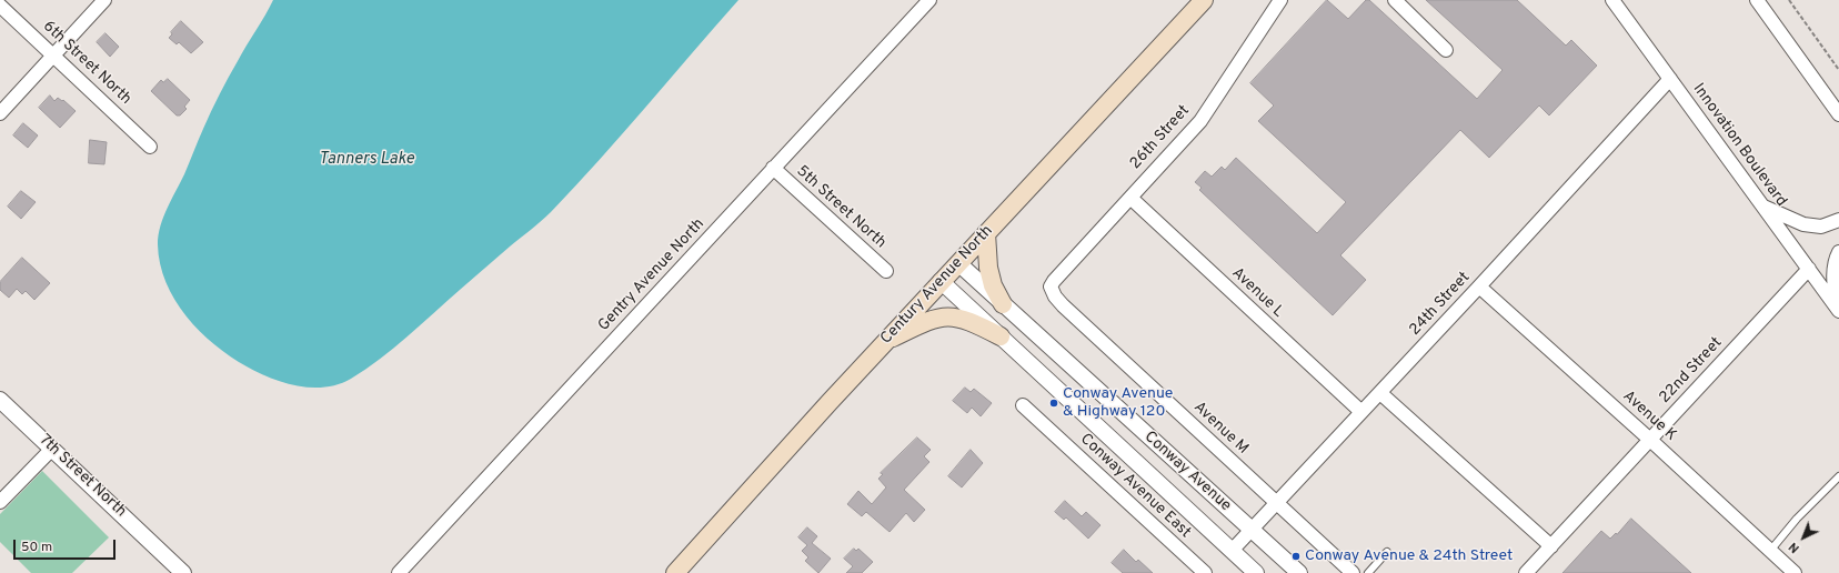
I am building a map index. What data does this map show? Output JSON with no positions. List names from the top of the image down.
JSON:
{
  "streets": {
    "main road": ["Century Avenue North"],
    "street": [
      "6th Street North",
      "26th Street",
      "Innovation Boulevard",
      "5th Street North",
      "Gentry Avenue North",
      "Avenue L",
      "24th Street",
      "22nd Street",
      "Avenue K",
      "Avenue M",
      "Conway Avenue",
      "7th Street North",
      "Conway Avenue East"
    ]
  },
  "crossings": [
    ["26th Street", "Avenue L"],
    ["26th Street", "Avenue M"],
    ["Innovation Boulevard", "24th Street"],
    ["Innovation Boulevard", "22nd Street"],
    ["5th Street North", "Gentry Avenue North"],
    ["Century Avenue North", "Conway Avenue"],
    ["Avenue L", "24th Street"],
    ["24th Street", "Avenue K"],
    ["24th Street", "Avenue M"],
    ["24th Street", "Conway Avenue"],
    ["22nd Street", "Avenue K"]
  ],
  "water": ["Tanners Lake"],
  "places": ["Conway Avenue & Highway 120", "Conway Avenue & 24th Street"],
  "scale_bar": "50 m",
  "north": "bottom left"
}
